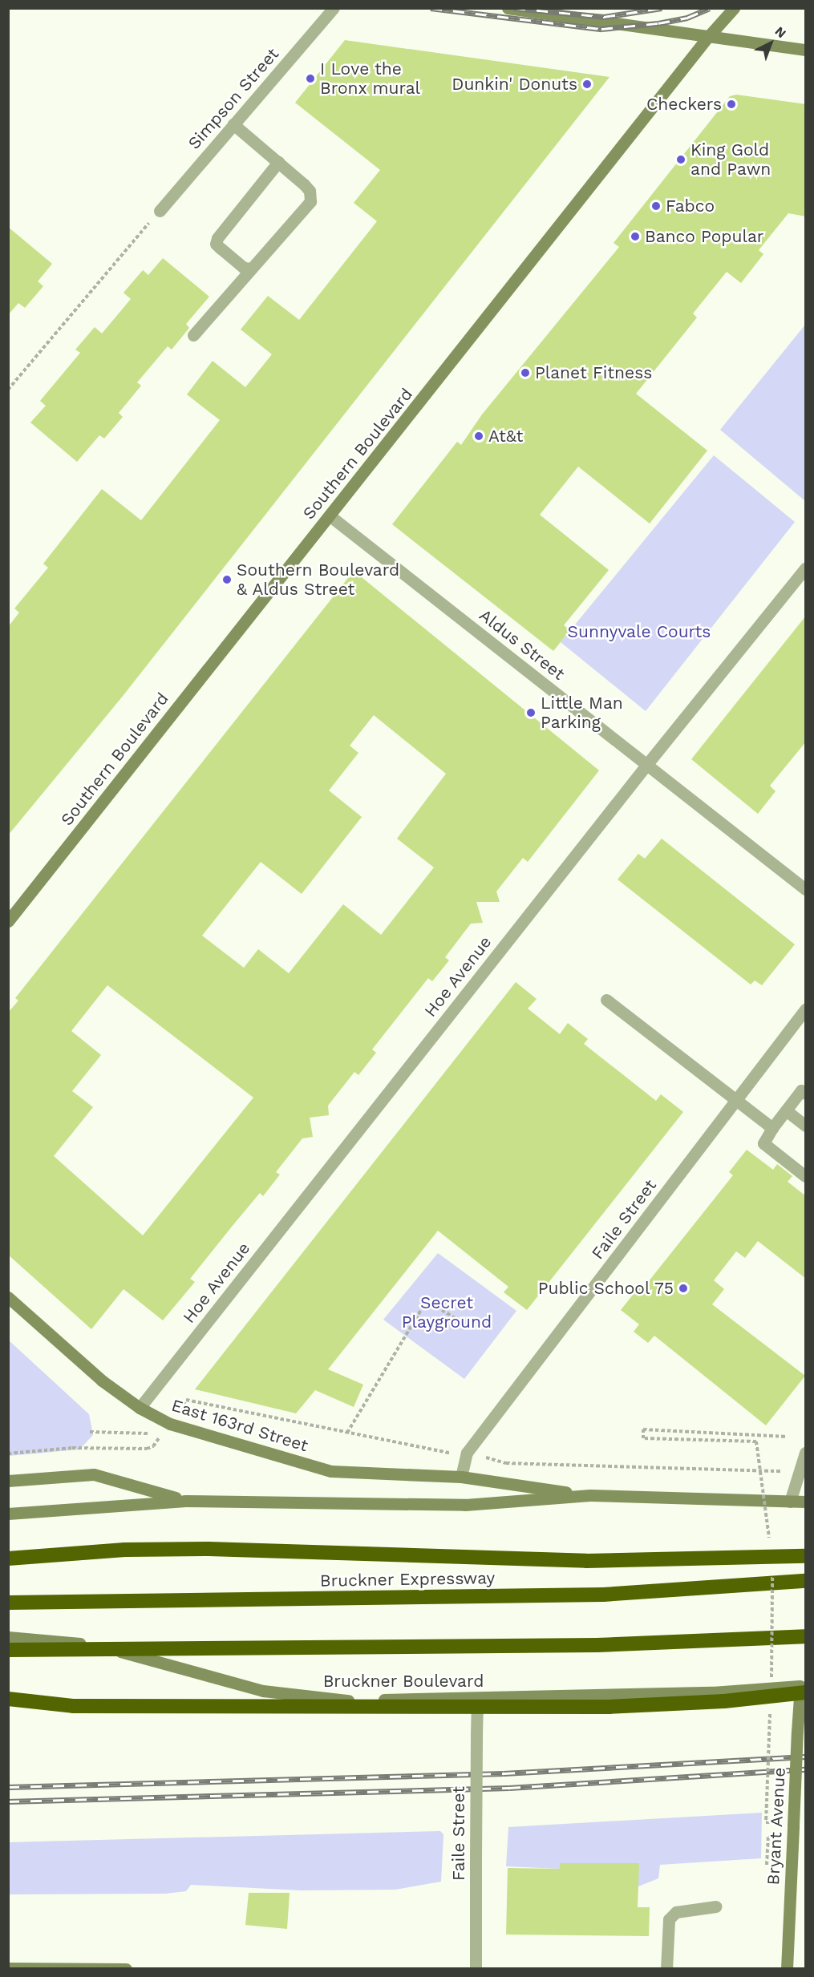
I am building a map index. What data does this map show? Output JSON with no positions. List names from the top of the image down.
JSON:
{
  "streets": {
    "highway": ["Bruckner Expressway"],
    "main road": [
      "Southern Boulevard",
      "East 163rd Street",
      "Bruckner Boulevard",
      "Bryant Avenue"
    ],
    "street": [
      "Simpson Street",
      "Aldus Street",
      "Hoe Avenue",
      "Faile Street"
    ]
  },
  "crossings": [
    ["Southern Boulevard", "Aldus Street"],
    ["Aldus Street", "Hoe Avenue"],
    ["Hoe Avenue", "East 163rd Street"],
    ["Faile Street", "East 163rd Street"],
    ["Faile Street", "Bruckner Boulevard"],
    ["Bruckner Boulevard", "Bryant Avenue"]
  ],
  "parks": ["Sunnyvale Courts", "Secret Playground"],
  "places": [
    "I Love the Bronx mural",
    "Dunkin' Donuts",
    "Checkers",
    "King Gold and Pawn",
    "Fabco",
    "Banco Popular",
    "Planet Fitness",
    "At&t",
    "Southern Boulevard & Aldus Street",
    "Little Man Parking",
    "Public School 75"
  ],
  "north": "top right"
}
